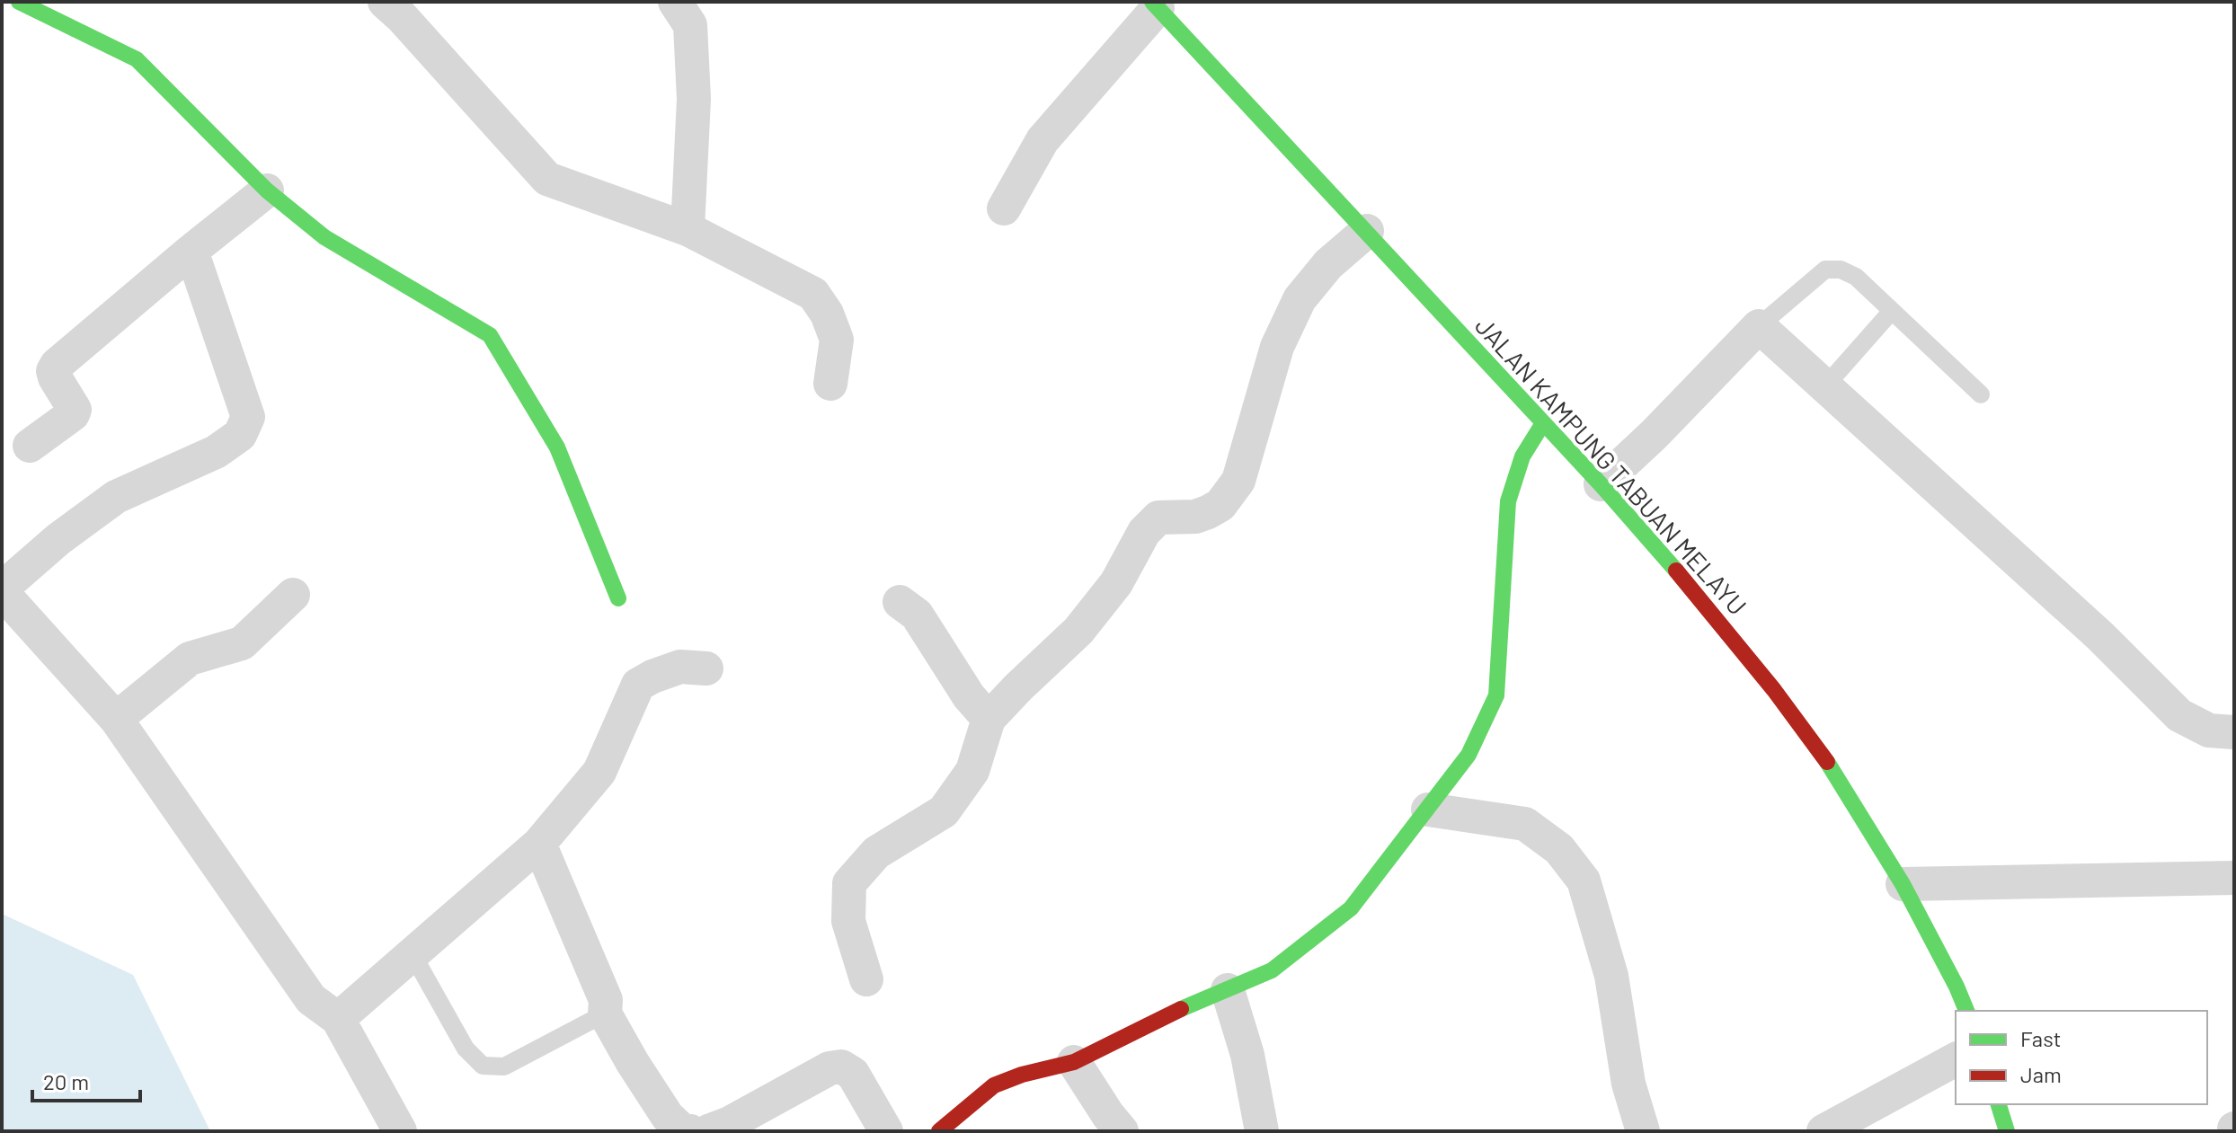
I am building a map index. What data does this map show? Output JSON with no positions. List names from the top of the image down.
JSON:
{
  "streets": {
    "street": ["JALAN KAMPUNG TABUAN MELAYU"]
  },
  "legend": ["Fast", "Jam"],
  "scale_bar": "20 m"
}
